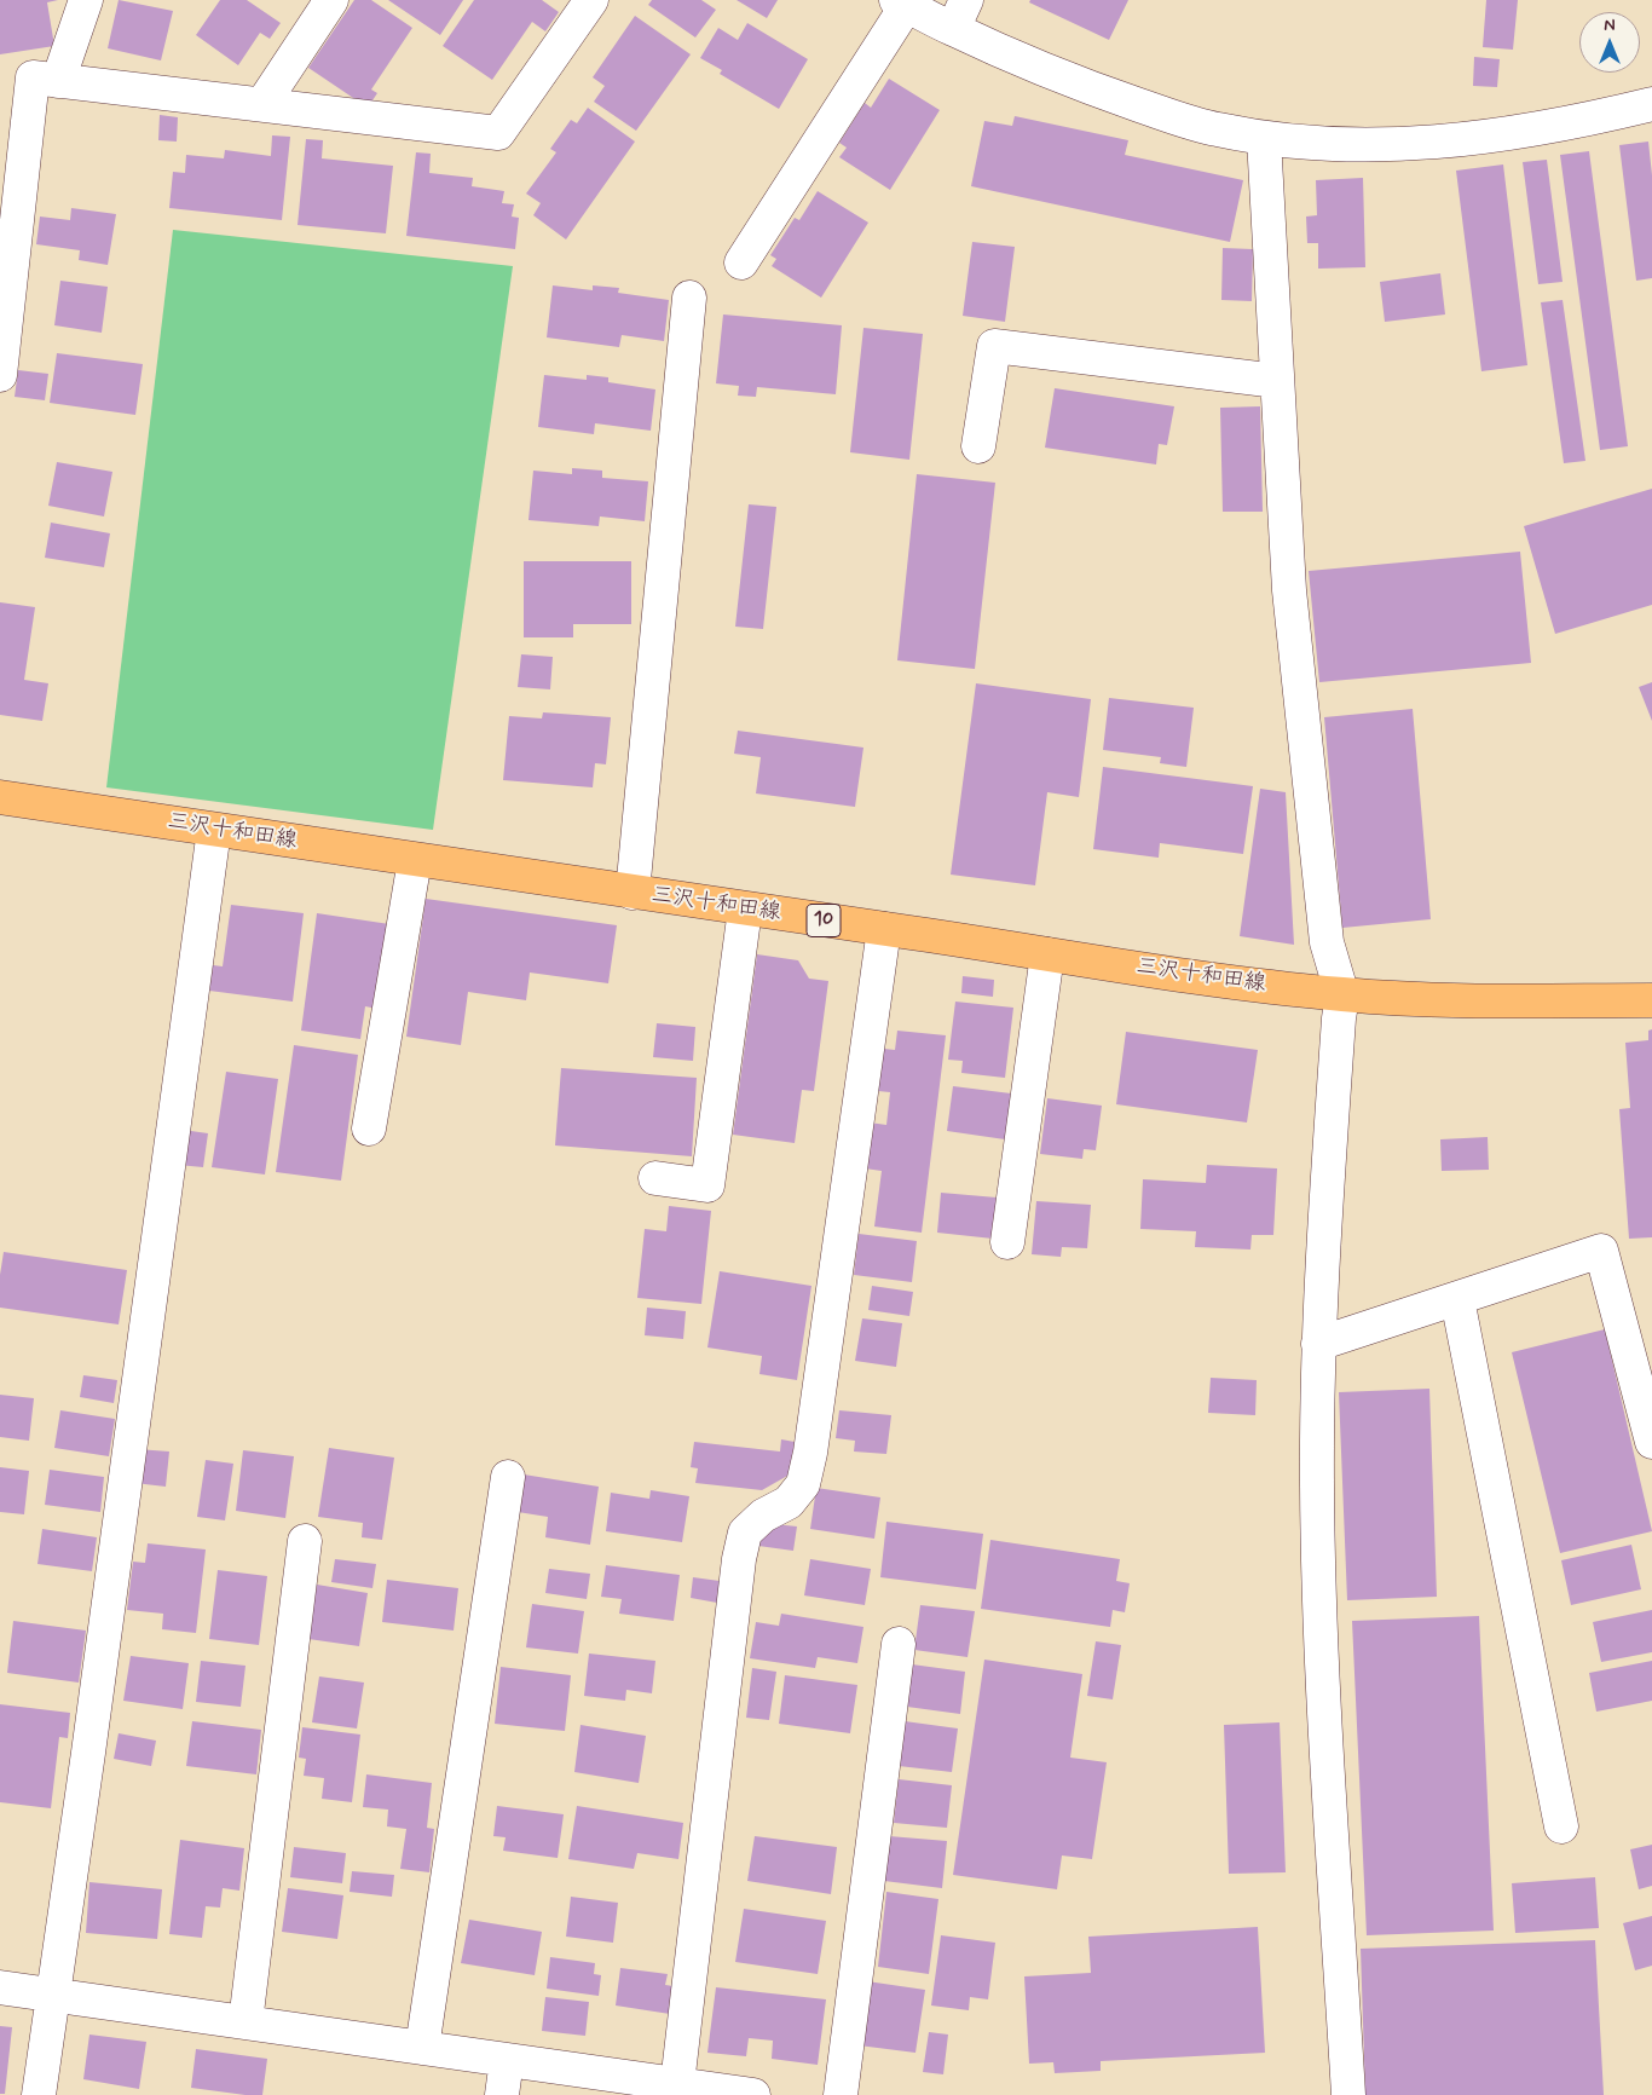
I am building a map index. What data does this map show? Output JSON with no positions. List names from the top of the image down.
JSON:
{
  "streets": {
    "main road": ["三沢十和田線", "10"]
  },
  "north": "top"
}
